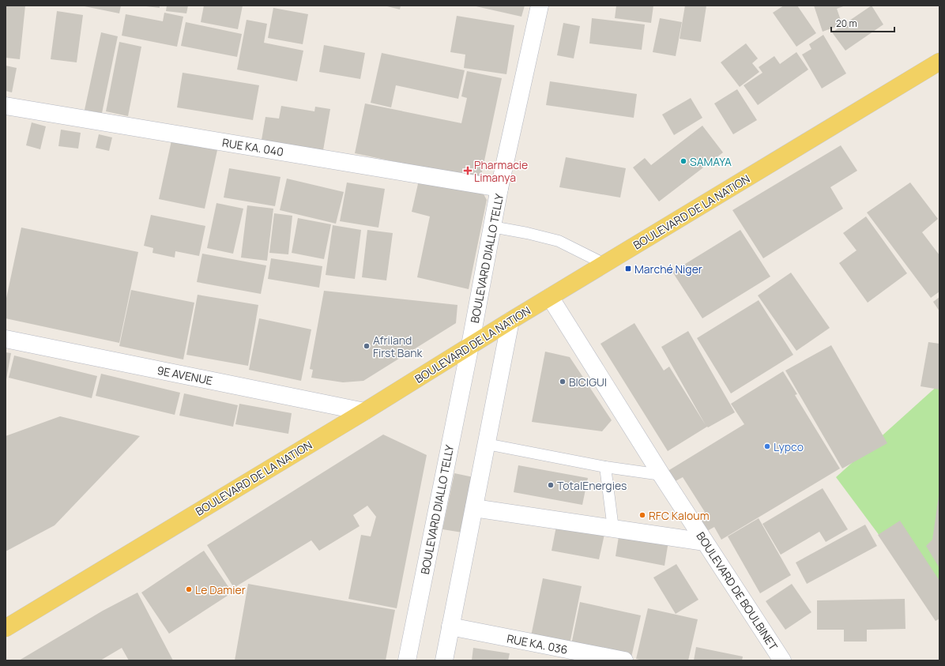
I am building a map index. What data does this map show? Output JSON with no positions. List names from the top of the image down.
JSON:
{
  "streets": {
    "main road": ["BOULEVARD DE LA NATION"],
    "street": [
      "RUE KA. 040",
      "BOULEVARD DIALLO TELLY",
      "9E AVENUE",
      "BOULEVARD DE BOULBINET",
      "RUE KA. 036"
    ]
  },
  "crossings": [
    ["RUE KA. 040", "BOULEVARD DIALLO TELLY"],
    ["BOULEVARD DE LA NATION", "BOULEVARD DIALLO TELLY"],
    ["BOULEVARD DE LA NATION", "9E AVENUE"],
    ["BOULEVARD DE LA NATION", "BOULEVARD DE BOULBINET"]
  ],
  "places": {
    "other": [
      "SAMAYA",
      "Afriland First Bank",
      "BICIGUI",
      "Lypco",
      "TotalEnergies",
      "RFC Kaloum",
      "Le Damier"
    ],
    "health": ["Pharmacie Limanya"],
    "transit": ["Marché Niger"]
  },
  "scale_bar": "20 m"
}
